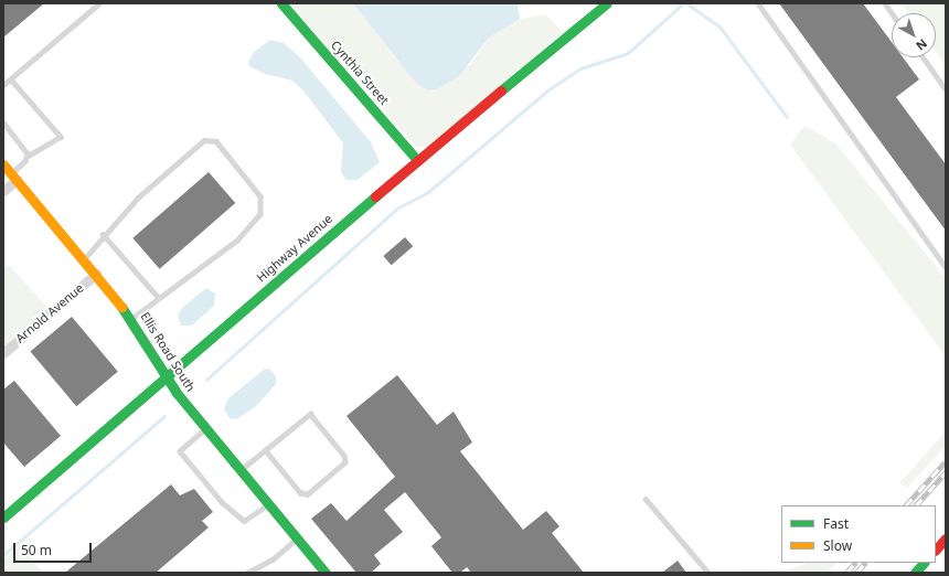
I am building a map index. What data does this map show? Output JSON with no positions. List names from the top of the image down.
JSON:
{
  "streets": {
    "street": [
      "Cynthia Street",
      "Highway Avenue",
      "Arnold Avenue",
      "Ellis Road South"
    ]
  },
  "crossings": [
    ["Cynthia Street", "Highway Avenue"],
    ["Highway Avenue", "Ellis Road South"],
    ["Arnold Avenue", "Ellis Road South"]
  ],
  "legend": ["Fast", "Slow"],
  "scale_bar": "50 m",
  "north": "bottom right"
}
